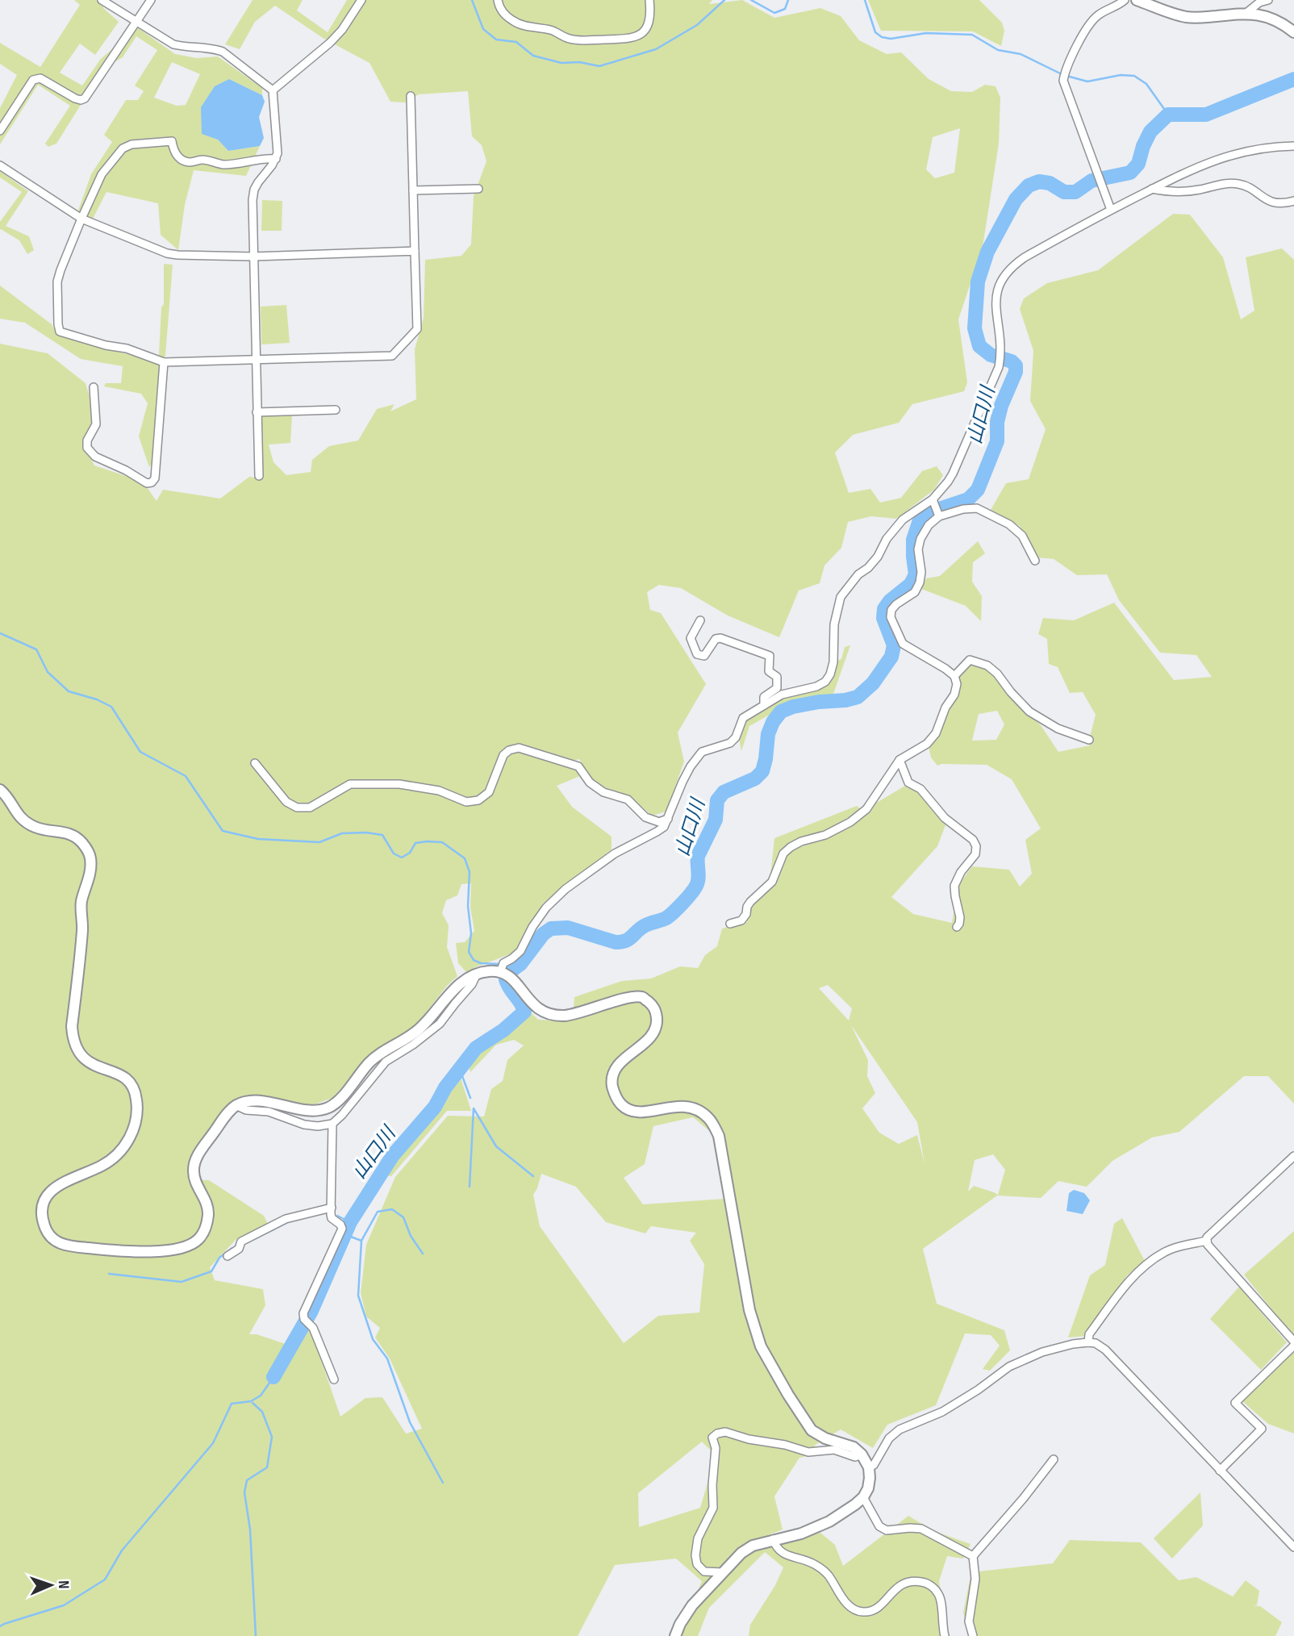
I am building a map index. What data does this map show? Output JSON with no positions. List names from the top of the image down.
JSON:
{
  "water": ["山口川"],
  "north": "right"
}
